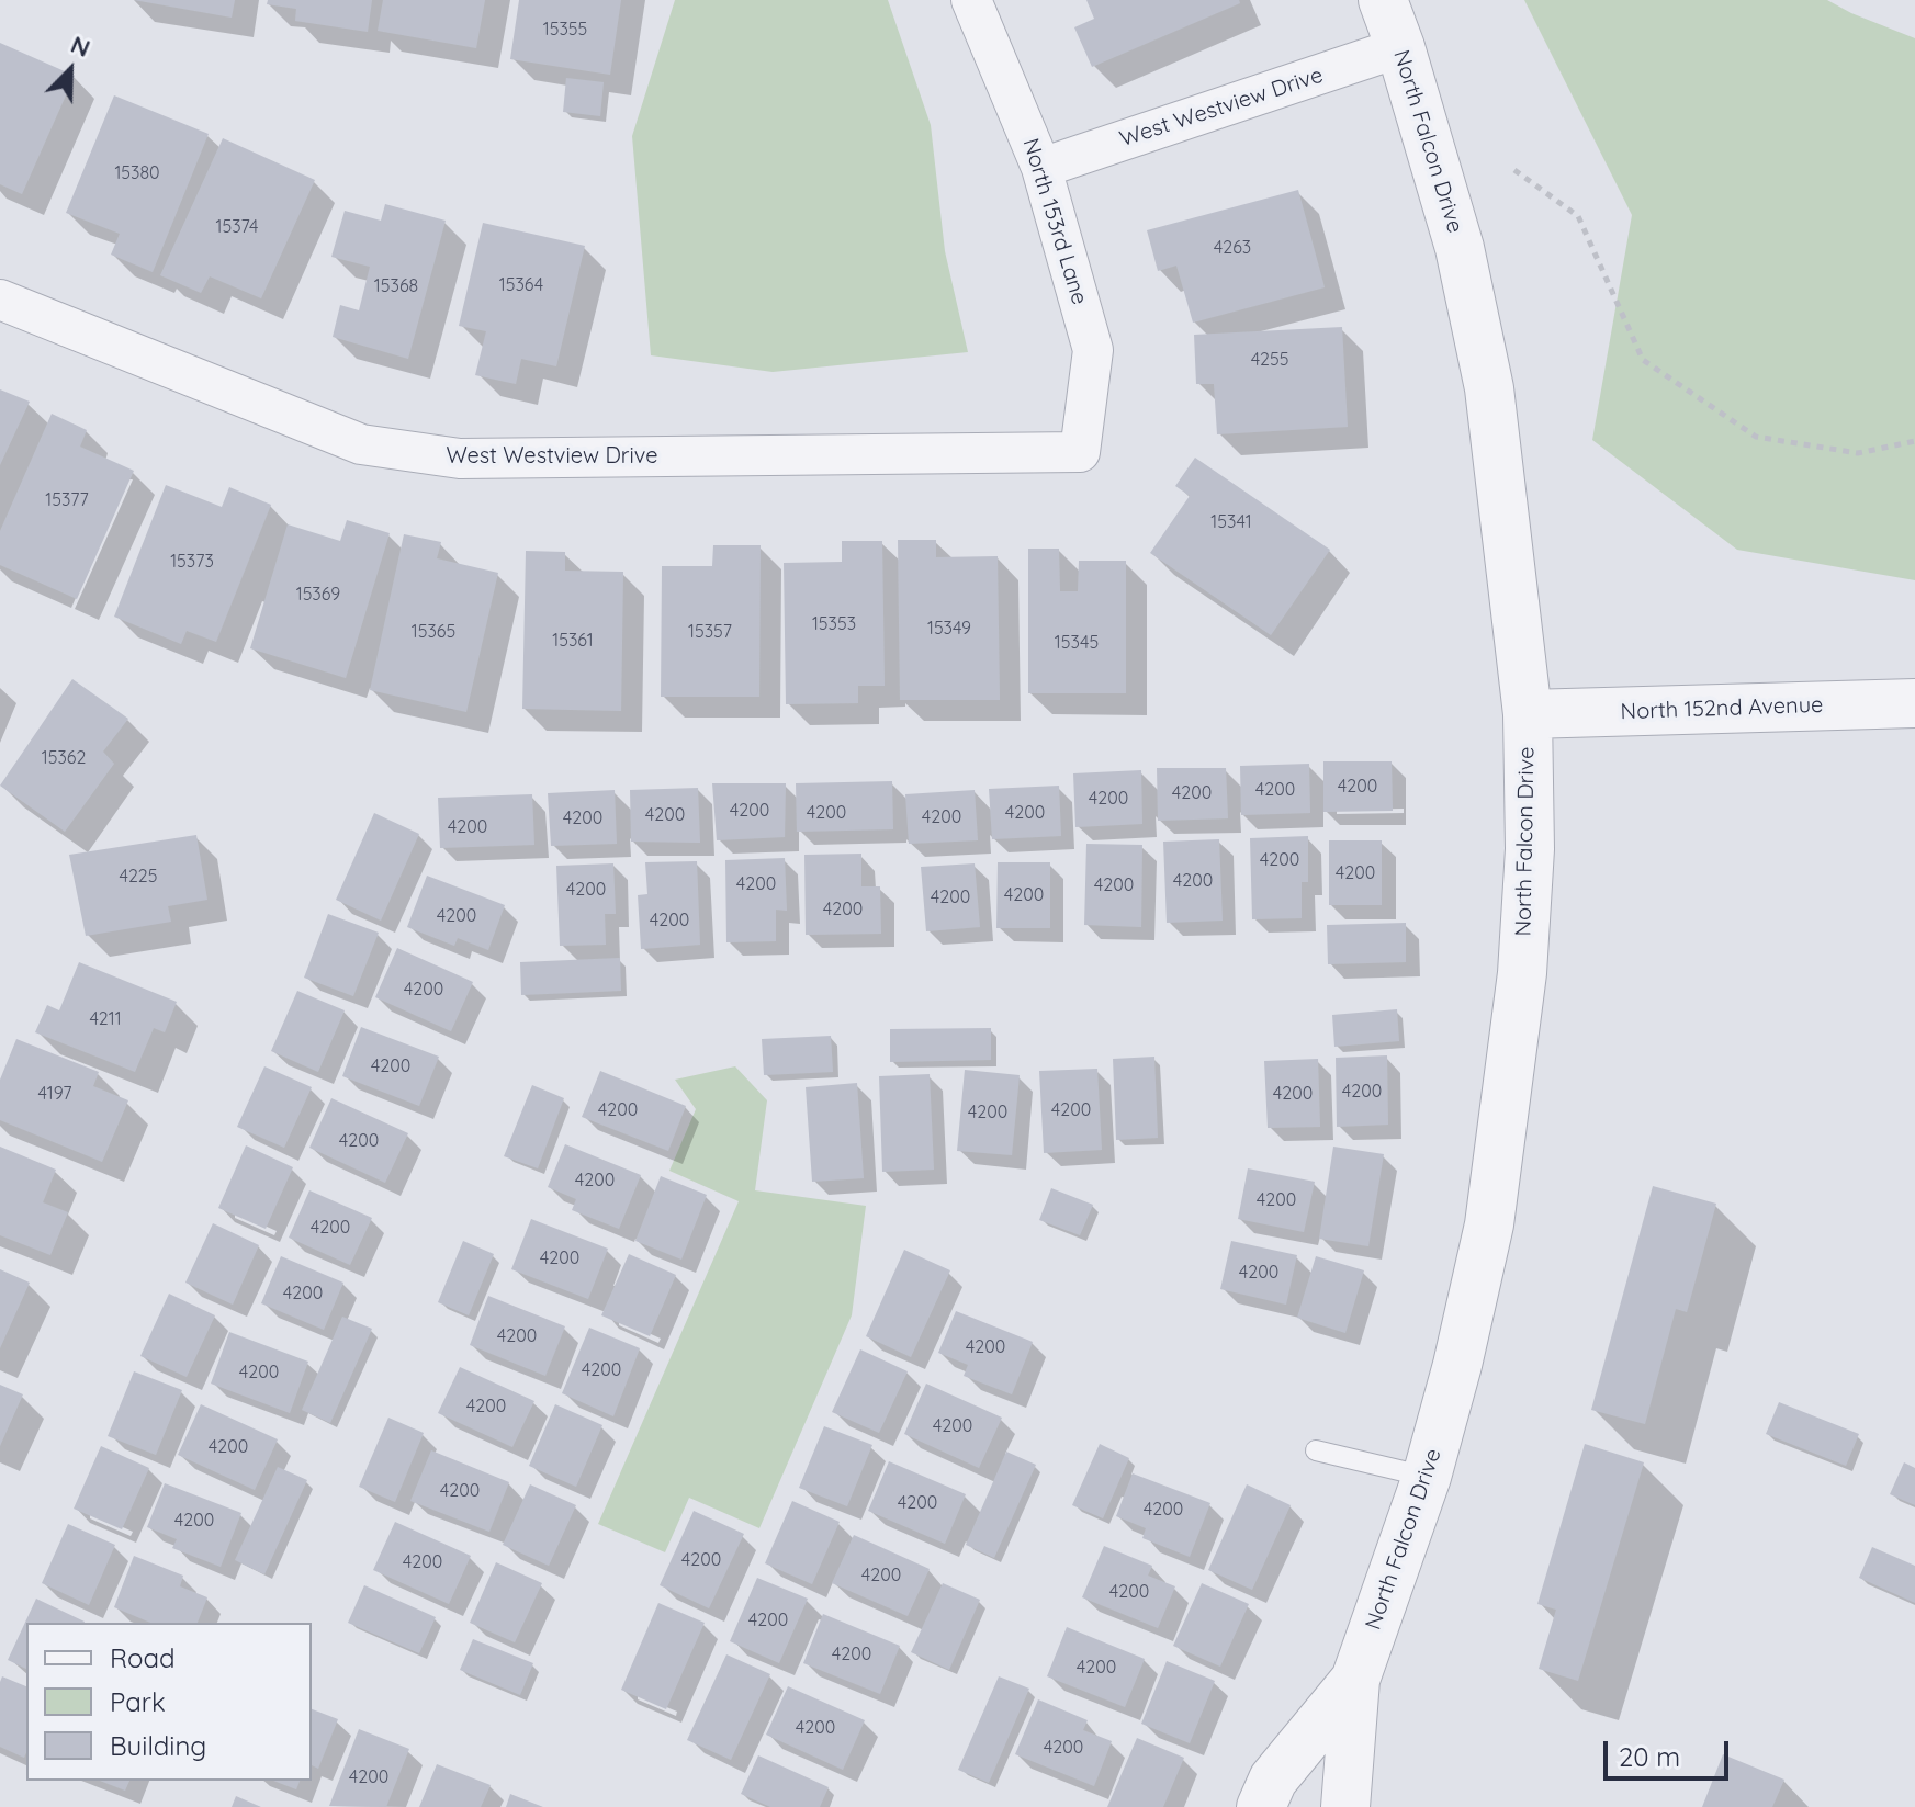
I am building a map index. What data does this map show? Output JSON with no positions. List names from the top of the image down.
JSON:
{
  "streets": {
    "street": [
      "West Westview Drive",
      "North Falcon Drive",
      "North 153rd Lane",
      "North 152nd Avenue"
    ]
  },
  "crossings": [
    ["West Westview Drive", "North Falcon Drive"],
    ["West Westview Drive", "North 153rd Lane"],
    ["North Falcon Drive", "North 152nd Avenue"]
  ],
  "house_numbers": [
    "15355",
    "15380",
    "15374",
    "4263",
    "15364",
    "15368",
    "4255",
    "15377",
    "15341",
    "15373",
    "15369",
    "15353",
    "15349",
    "15365",
    "15357",
    "15361",
    "15345",
    "15362",
    "4200",
    "4200",
    "4200",
    "4200",
    "4200",
    "4200",
    "4200",
    "4200",
    "4200",
    "4200",
    "4200",
    "4200",
    "4200",
    "4225",
    "4200",
    "4200",
    "4200",
    "4200",
    "4200",
    "4200",
    "4200",
    "4200",
    "4200",
    "4200",
    "4211",
    "4200",
    "4200",
    "4197",
    "4200",
    "4200",
    "4200",
    "4200",
    "4200",
    "4200",
    "4200",
    "4200",
    "4200",
    "4200",
    "4200",
    "4200",
    "4200",
    "4200",
    "4200",
    "4200",
    "4200",
    "4200",
    "4200",
    "4200",
    "4200",
    "4200",
    "4200",
    "4200",
    "4200",
    "4200",
    "4200",
    "4200",
    "4200",
    "4200",
    "4200",
    "4200"
  ],
  "legend": ["Road", "Park", "Building"],
  "scale_bar": "20 m",
  "north": "top right"
}
